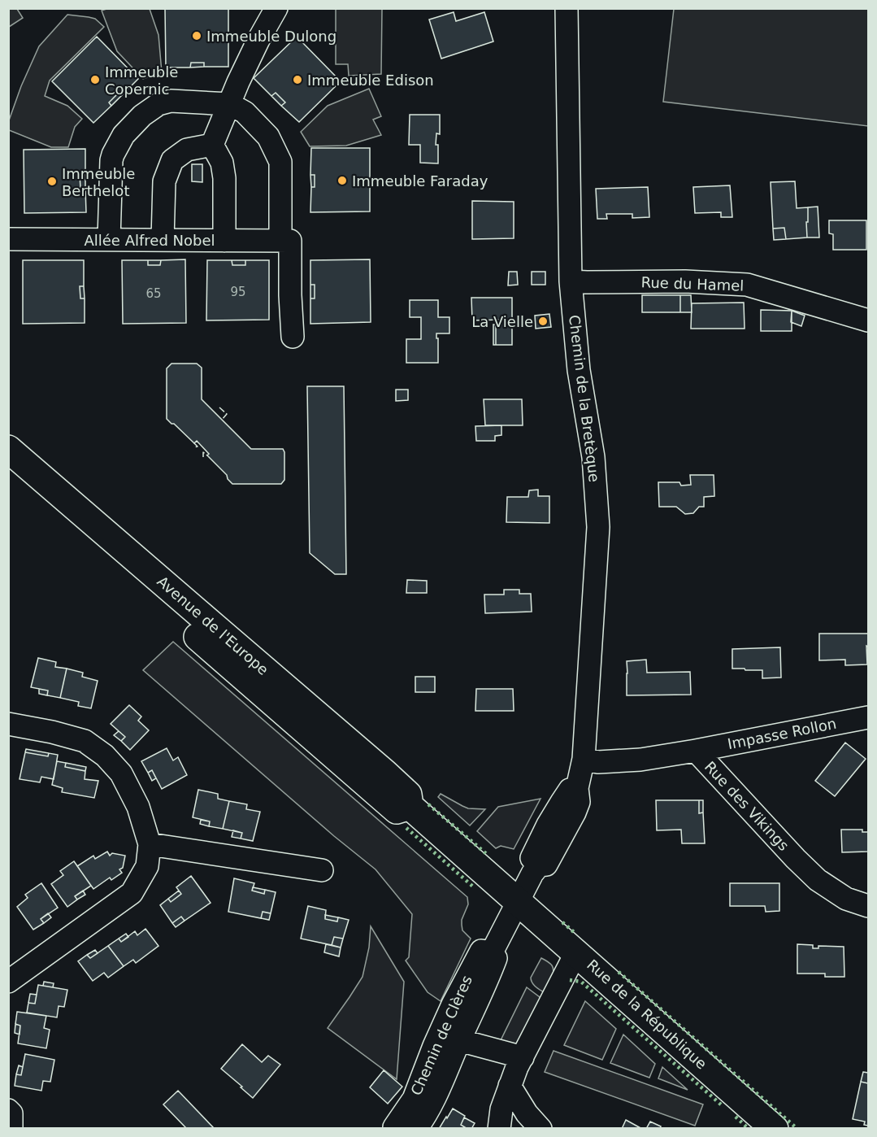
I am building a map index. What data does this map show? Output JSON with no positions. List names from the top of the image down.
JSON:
{
  "streets": {
    "main road": ["Avenue de l'Europe", "Rue de la République"],
    "street": [
      "Allée Alfred Nobel",
      "Rue du Hamel",
      "Chemin de la Bretèque",
      "Impasse Rollon",
      "Rue des Vikings",
      "Chemin de Clères"
    ]
  },
  "crossings": [
    ["Rue du Hamel", "Chemin de la Bretèque"],
    ["Chemin de la Bretèque", "Avenue de l'Europe"],
    ["Chemin de la Bretèque", "Rue des Vikings"],
    ["Chemin de la Bretèque", "Rue de la République"],
    ["Chemin de la Bretèque", "Chemin de Clères"],
    ["Avenue de l'Europe", "Rue de la République"],
    ["Avenue de l'Europe", "Chemin de Clères"],
    ["Impasse Rollon", "Rue des Vikings"],
    ["Rue de la République", "Chemin de Clères"]
  ],
  "places": [
    "Immeuble Dulong",
    "Immeuble Copernic",
    "Immeuble Edison",
    "Immeuble Faraday",
    "Immeuble Berthelot",
    "La Vielle"
  ],
  "house_numbers": ["95", "65"]
}
